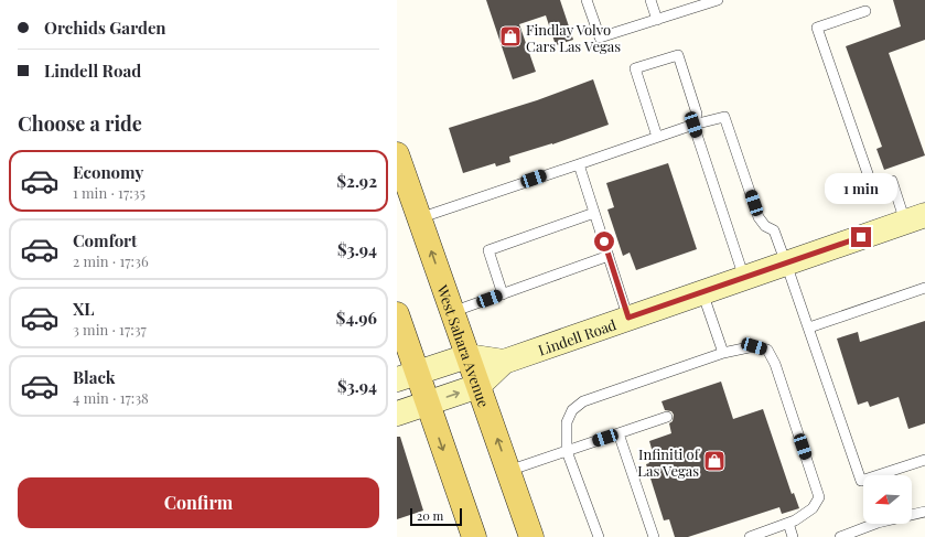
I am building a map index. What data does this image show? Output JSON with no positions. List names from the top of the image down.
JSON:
{
  "streets": {
    "main road": ["West Sahara Avenue"],
    "street": ["Lindell Road"]
  },
  "crossings": [
    ["Lindell Road", "West Sahara Avenue"]
  ],
  "places": {
    "shop": ["Findlay Volvo Cars Las Vegas", "Infiniti of Las Vegas"]
  },
  "scale_bar": "20 m",
  "north": "left",
  "page": {
    "banner": ["Orchids Garden", "Lindell Road"],
    "heading": "Choose a ride",
    "list": [
      {
        "name": "Economy",
        "note": "1 min · 17:35",
        "value": "$2.92"
      },
      {
        "name": "Comfort",
        "note": "2 min · 17:36",
        "value": "$3.94"
      },
      {
        "name": "XL",
        "note": "3 min · 17:37",
        "value": "$4.96"
      },
      {
        "name": "Black",
        "note": "4 min · 17:38",
        "value": "$3.94"
      }
    ],
    "bubble": "1 min",
    "buttons": "Confirm",
    "scale": "20 m"
  }
}
